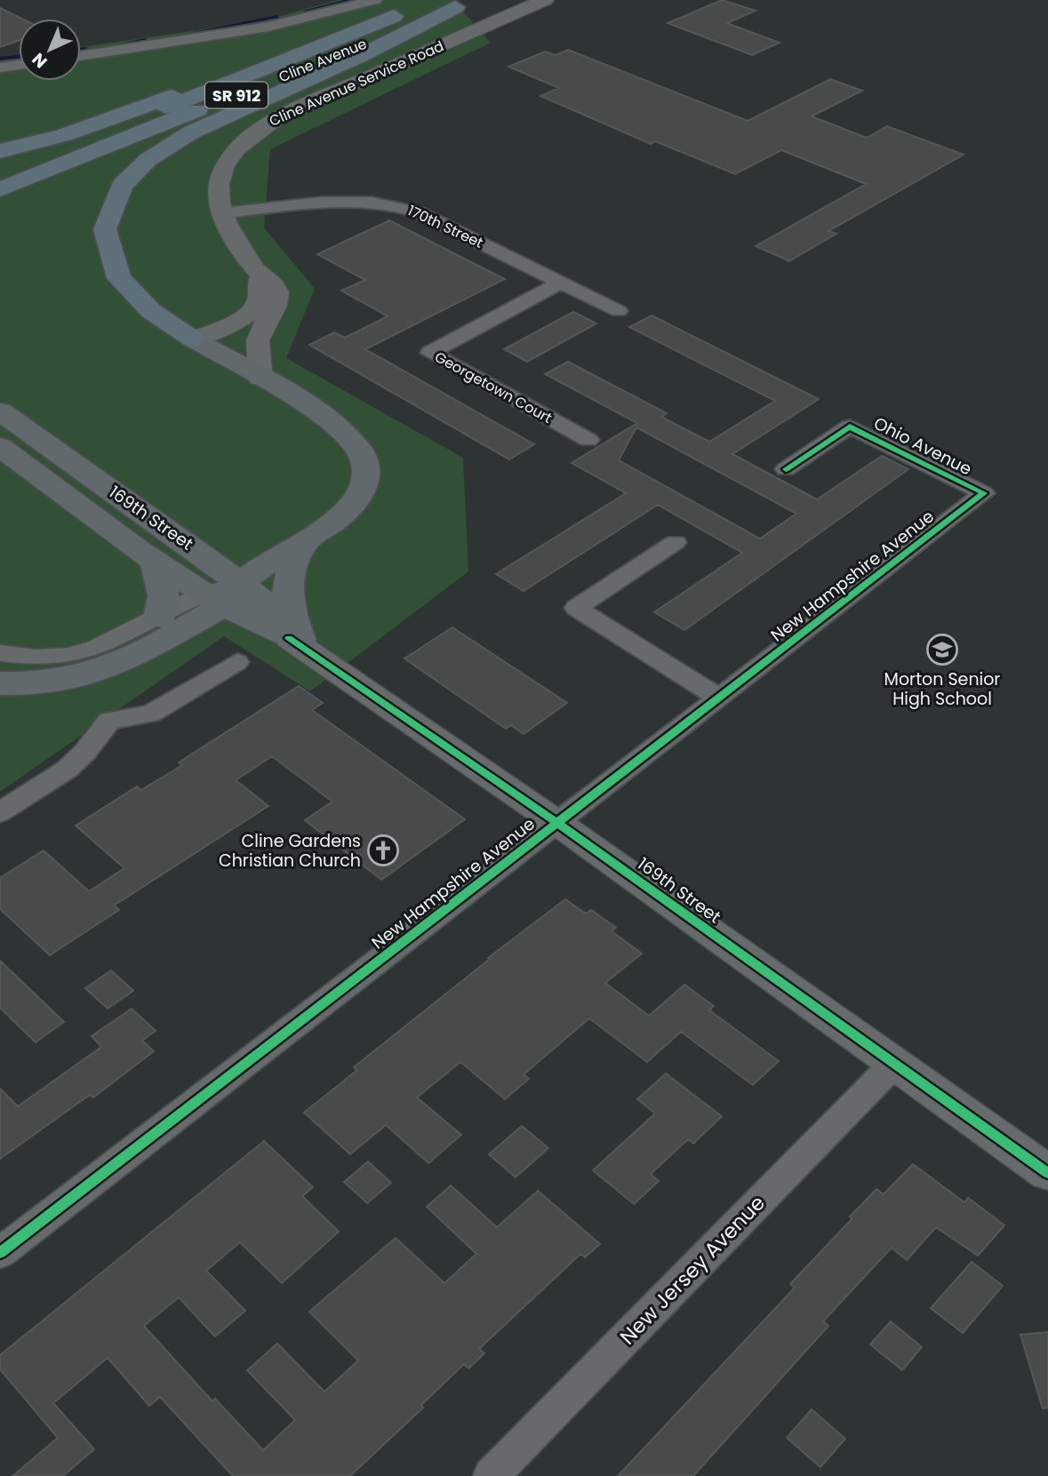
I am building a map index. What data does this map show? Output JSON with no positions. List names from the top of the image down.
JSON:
{
  "streets": {
    "highway": ["Cline Avenue", "SR 912"],
    "main road": ["169th Street"],
    "street": [
      "Cline Avenue Service Road",
      "170th Street",
      "Georgetown Court",
      "Ohio Avenue",
      "New Hampshire Avenue",
      "New Jersey Avenue"
    ]
  },
  "crossings": [
    ["Cline Avenue Service Road", "170th Street"],
    ["170th Street", "Georgetown Court"],
    ["Ohio Avenue", "New Hampshire Avenue"],
    ["169th Street", "New Hampshire Avenue"],
    ["169th Street", "New Jersey Avenue"]
  ],
  "places": {
    "school or university": ["Morton Senior High School"],
    "church": ["Cline Gardens Christian Church"]
  },
  "north": "bottom left"
}
